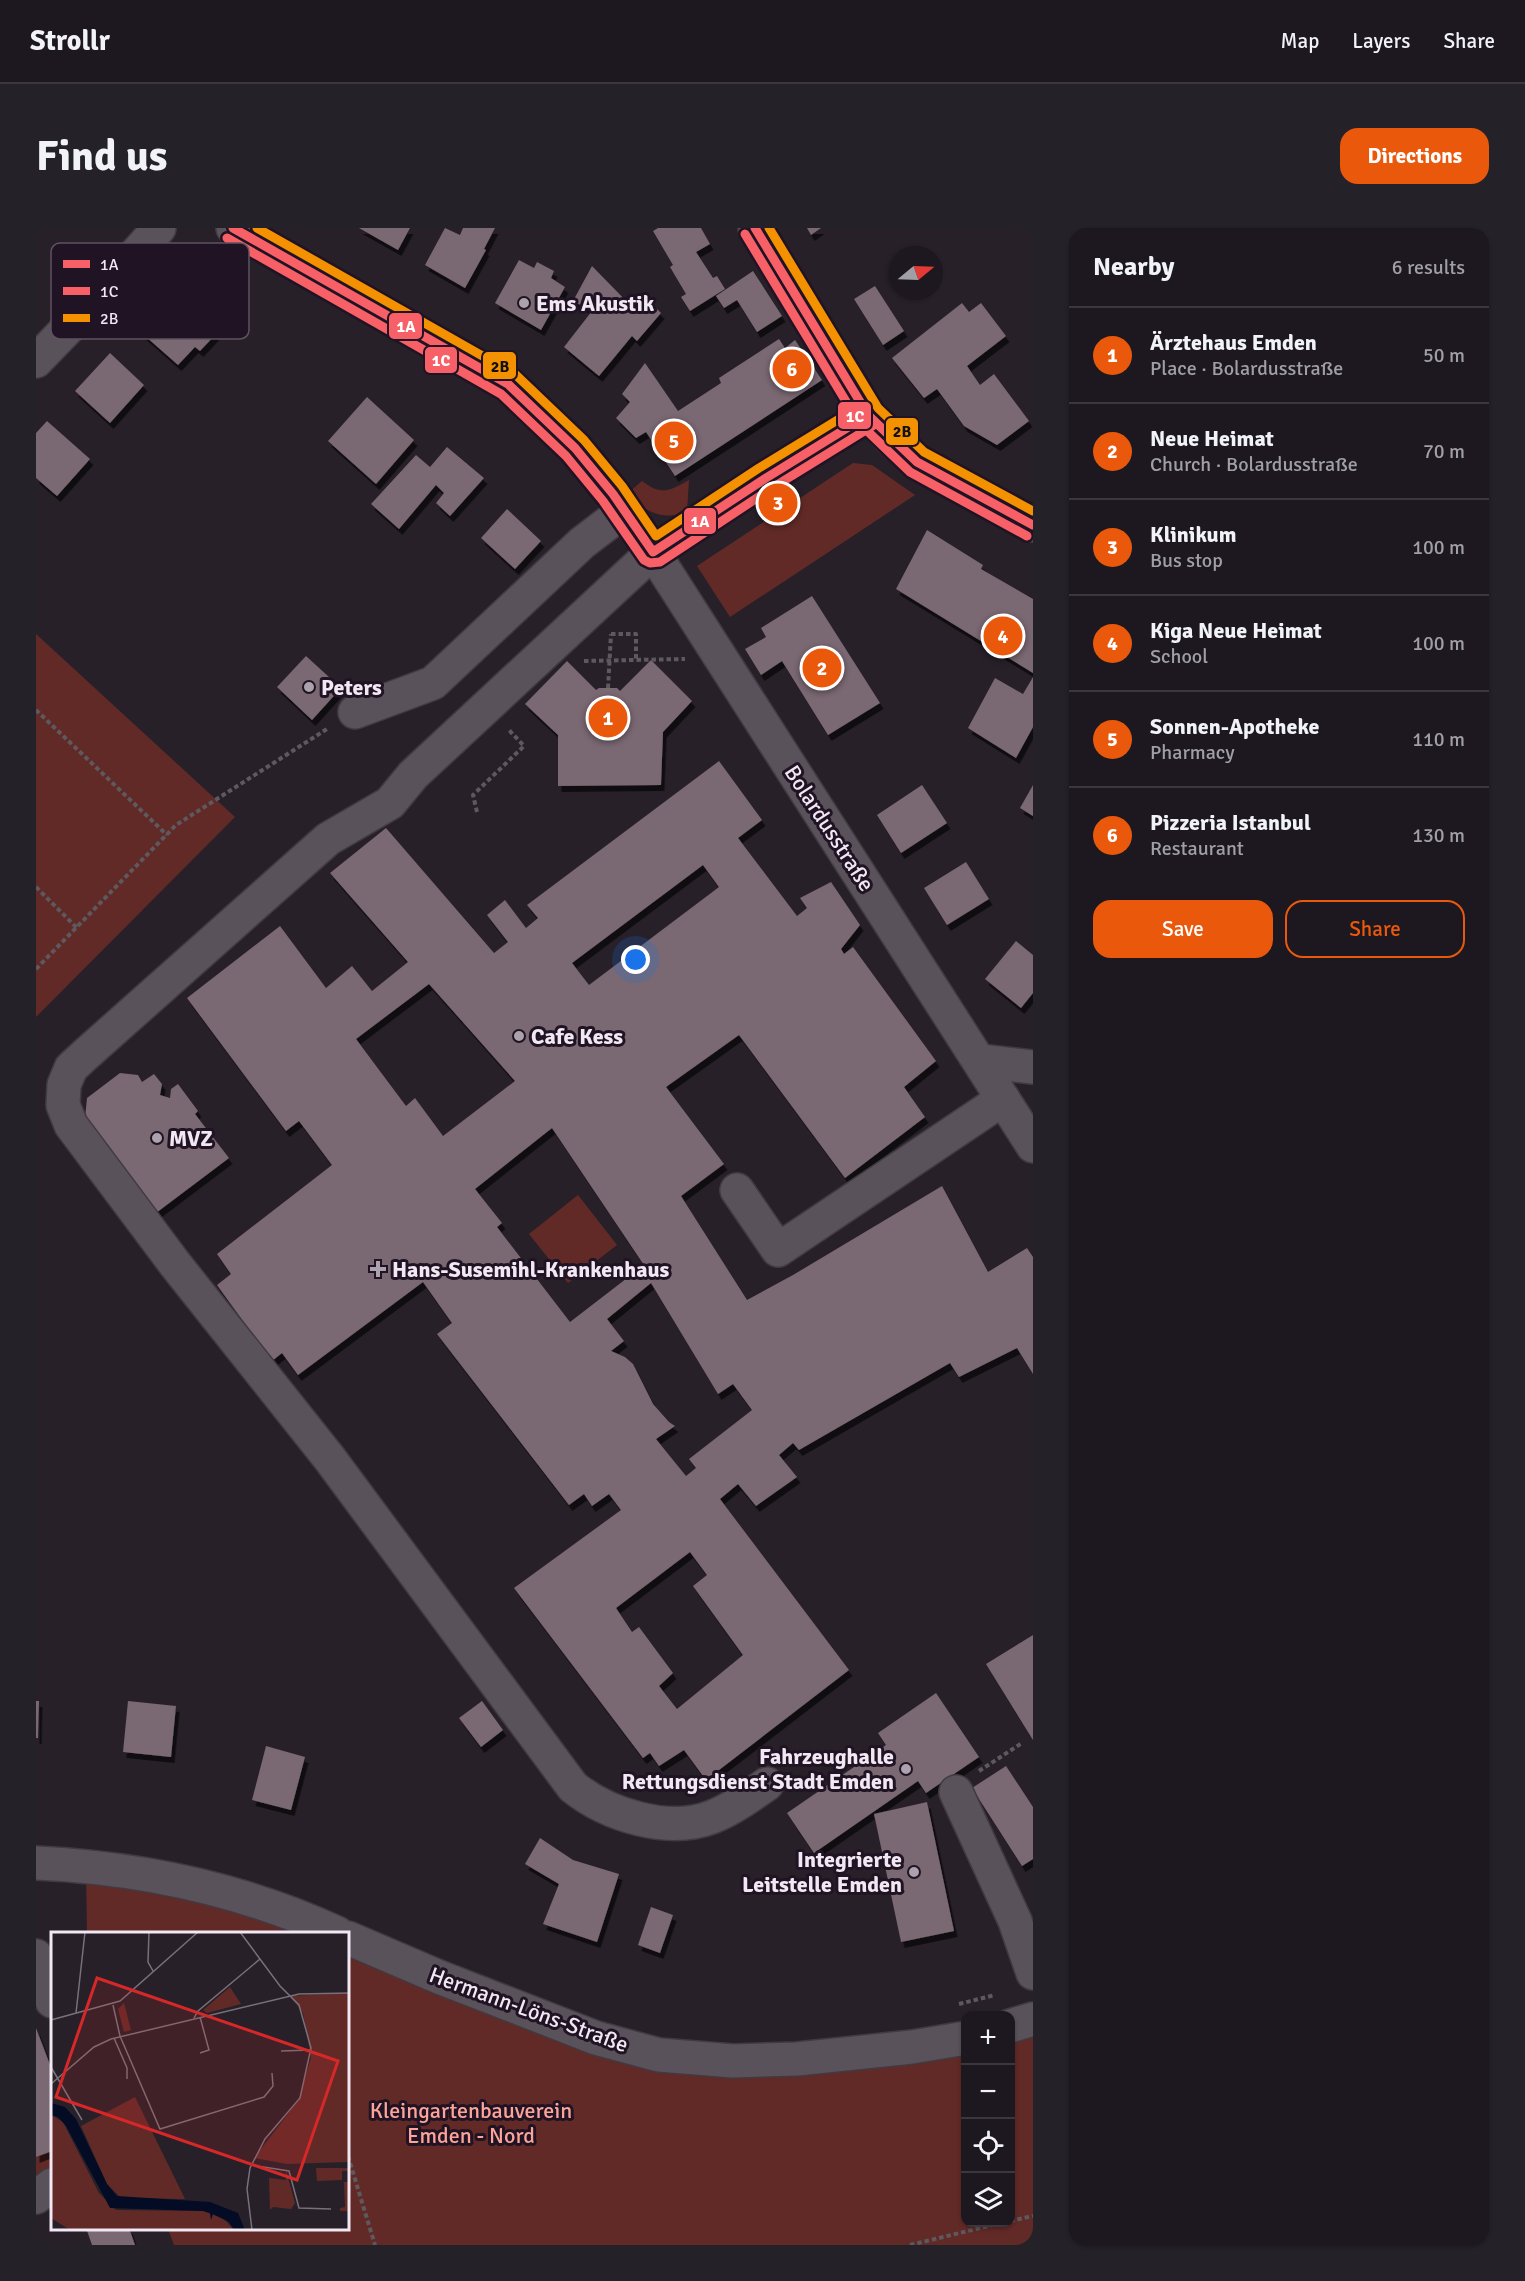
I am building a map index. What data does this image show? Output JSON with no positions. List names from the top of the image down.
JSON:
{
  "streets": {
    "street": ["Bolardusstraße", "Hermann-Löns-Straße"]
  },
  "parks": ["Kleingartenbauverein Emden - Nord"],
  "places": {
    "other": [
      "Ems Akustik",
      "Peters",
      "Cafe Kess",
      "MVZ",
      "Fahrzeughalle Rettungsdienst Stadt Emden",
      "Integrierte Leitstelle Emden"
    ],
    "health": ["Hans-Susemihl-Krankenhaus"]
  },
  "lines": ["transit line 1A", "transit line 2B", "transit line 1C"],
  "legend": ["1A", "1C", "2B"],
  "north": "right",
  "page": {
    "header": "Strollr",
    "nav": ["Map", "Layers", "Share"],
    "buttons": [
      "Directions",
      ["Save", "Share"]
    ],
    "title": "Find us",
    "heading": ["Nearby", "6 results"],
    "list": [
      {
        "mark": "1",
        "name": "Ärztehaus Emden",
        "note": "Place · Bolardusstraße",
        "value": "50 m"
      },
      {
        "mark": "2",
        "name": "Neue Heimat",
        "note": "Church · Bolardusstraße",
        "value": "70 m"
      },
      {
        "mark": "3",
        "name": "Klinikum",
        "note": "Bus stop",
        "value": "100 m"
      },
      {
        "mark": "4",
        "name": "Kiga Neue Heimat",
        "note": "School",
        "value": "100 m"
      },
      {
        "mark": "5",
        "name": "Sonnen-Apotheke",
        "note": "Pharmacy",
        "value": "110 m"
      },
      {
        "mark": "6",
        "name": "Pizzeria Istanbul",
        "note": "Restaurant",
        "value": "130 m"
      }
    ],
    "pins": [
      "6",
      "5",
      "3",
      "4",
      "2",
      "1"
    ],
    "map_buttons": ["+", "−"]
  }
}
